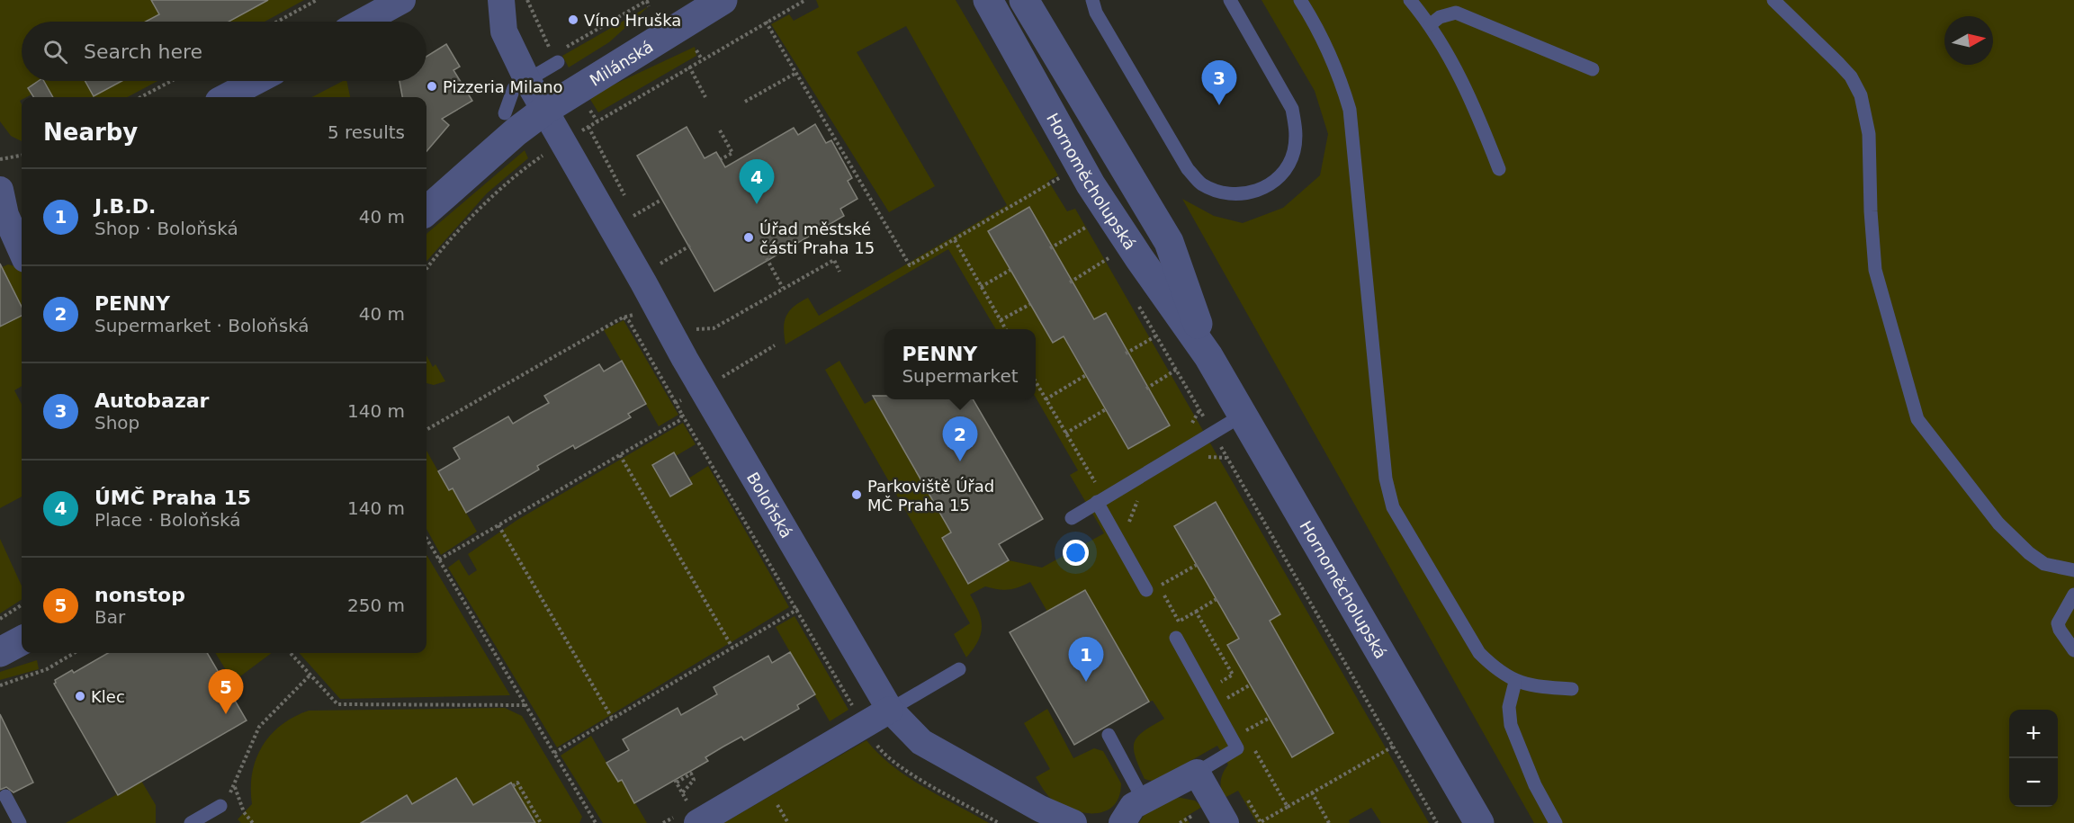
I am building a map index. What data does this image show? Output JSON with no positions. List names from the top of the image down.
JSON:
{
  "streets": {
    "street": ["Milánská", "Hornoměcholupská", "Boloňská"]
  },
  "crossings": [
    ["Milánská", "Boloňská"]
  ],
  "places": [
    "Víno Hruška",
    "Pizzeria Milano",
    "Úřad městské části Praha 15",
    "Parkoviště Úřad MČ Praha 15",
    "Klec"
  ],
  "north": "right",
  "page": {
    "search": "Search here",
    "pins": [
      "3",
      "4",
      "2",
      "1",
      "5"
    ],
    "heading": ["Nearby", "5 results"],
    "list": [
      {
        "mark": "1",
        "name": "J.B.D.",
        "note": "Shop · Boloňská",
        "value": "40 m"
      },
      {
        "mark": "2",
        "name": "PENNY",
        "note": "Supermarket · Boloňská",
        "value": "40 m"
      },
      {
        "mark": "3",
        "name": "Autobazar",
        "note": "Shop",
        "value": "140 m"
      },
      {
        "mark": "4",
        "name": "ÚMČ Praha 15",
        "note": "Place · Boloňská",
        "value": "140 m"
      },
      {
        "mark": "5",
        "name": "nonstop",
        "note": "Bar",
        "value": "250 m"
      }
    ],
    "popup": ["PENNY", "Supermarket"],
    "map_buttons": ["+", "−"]
  }
}
